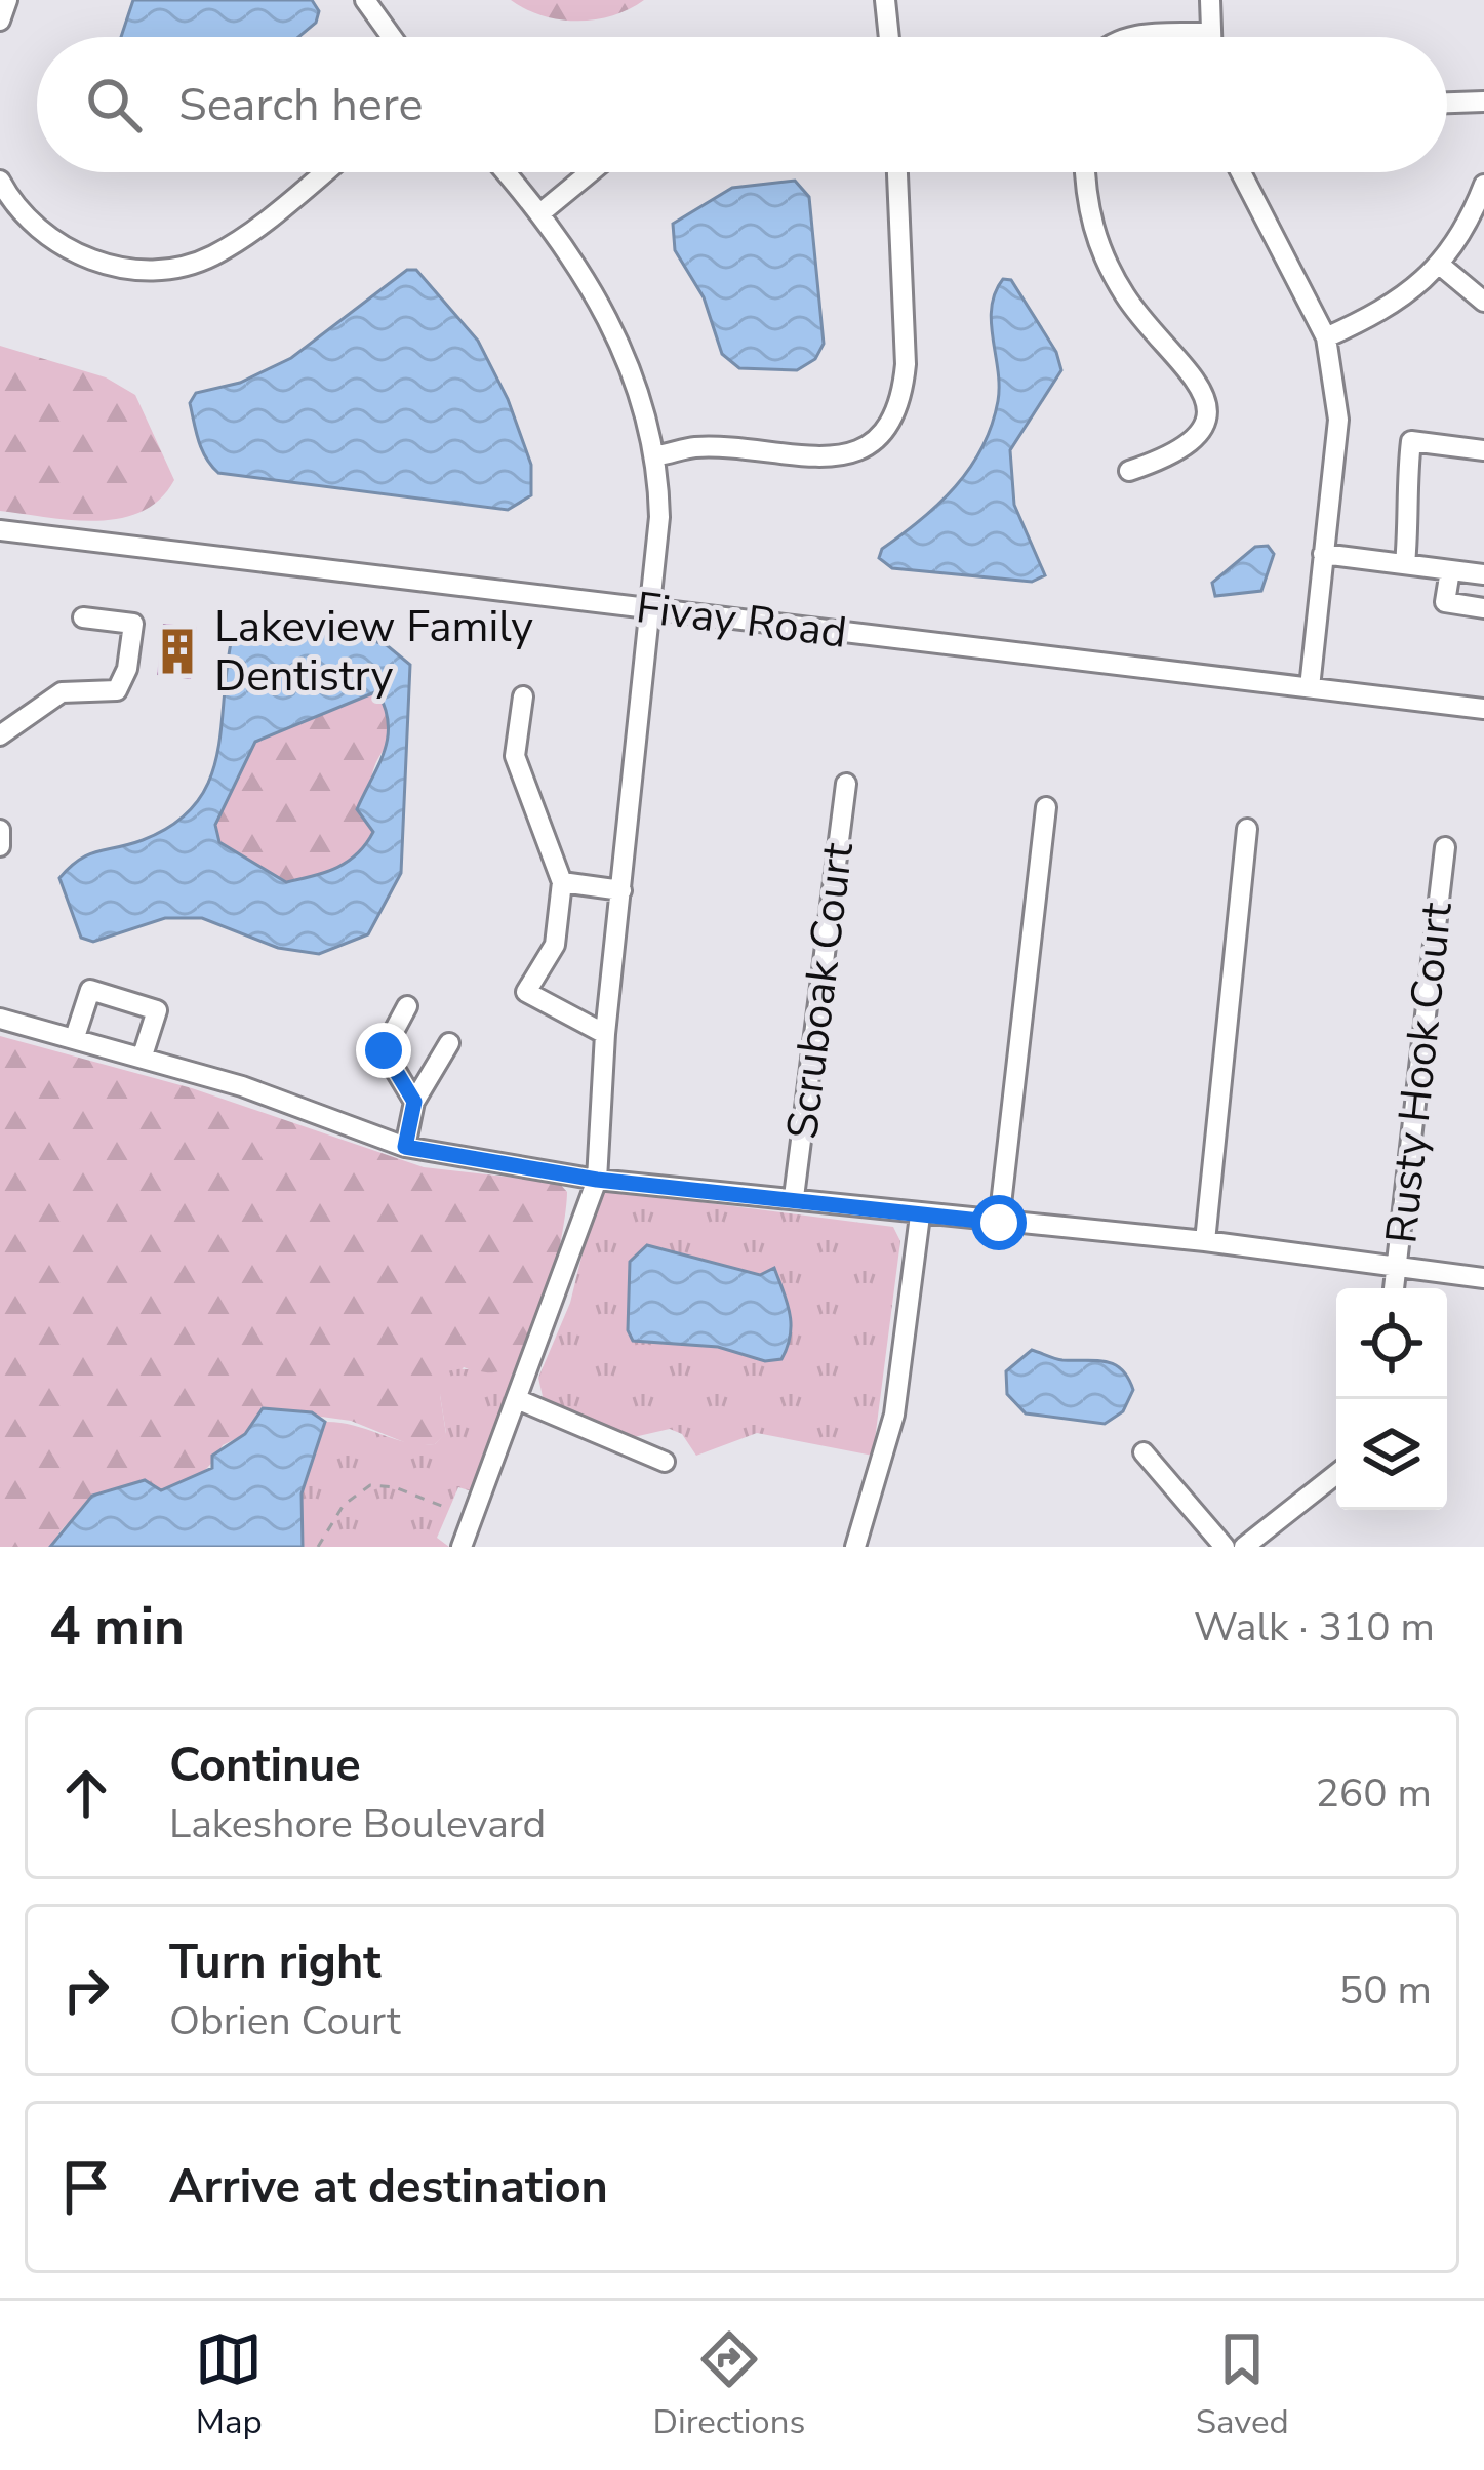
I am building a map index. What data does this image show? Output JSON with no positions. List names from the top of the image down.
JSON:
{
  "streets": {
    "street": ["Fivay Road", "Scruboak Court", "Rusty Hook Court"]
  },
  "places": {
    "building": ["Lakeview Family Dentistry"]
  },
  "page": {
    "search": "Search here",
    "heading": ["4 min", "Walk · 310 m"],
    "list": [
      ["Continue", "Lakeshore Boulevard", "260 m"],
      ["Turn right", "Obrien Court", "50 m"],
      "Arrive at destination"
    ],
    "nav": ["Map", "Directions", "Saved"]
  }
}
